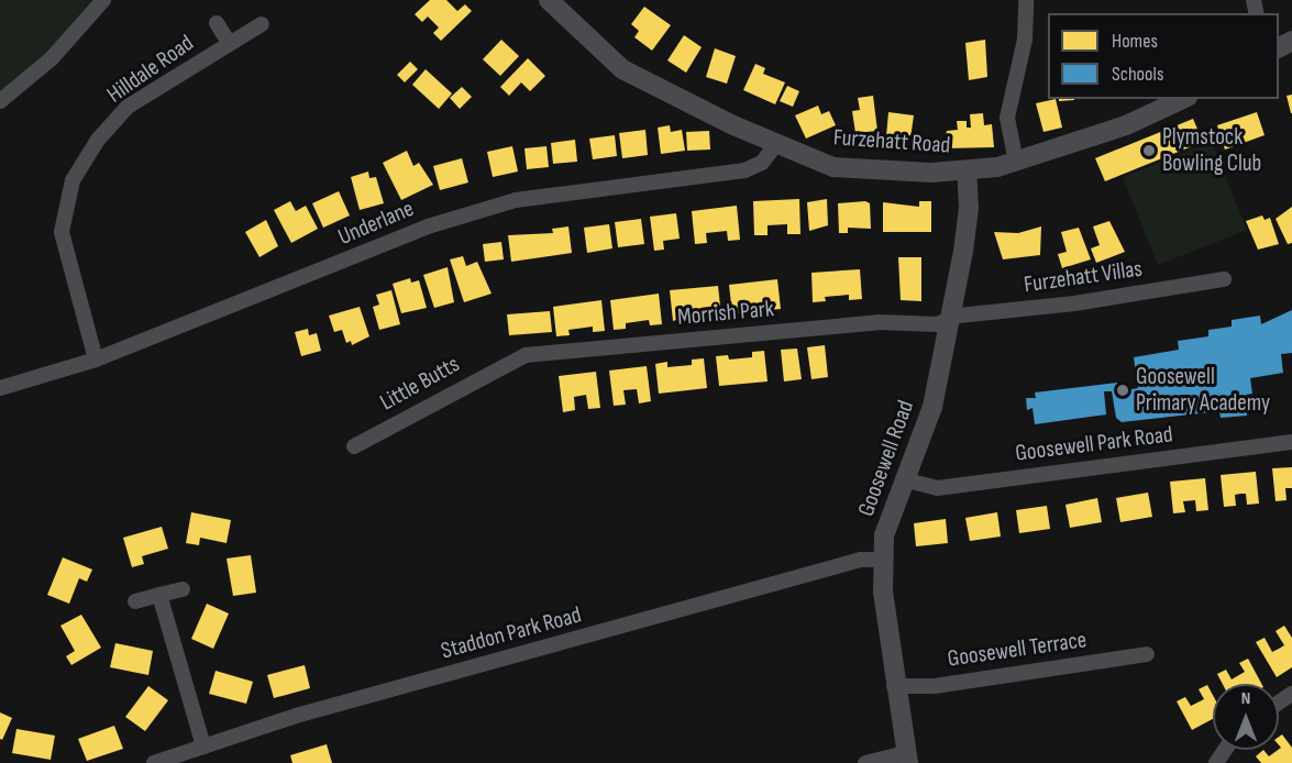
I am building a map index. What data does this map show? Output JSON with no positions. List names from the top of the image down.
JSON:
{
  "streets": {
    "street": [
      "Hilldale Road",
      "Furzehatt Road",
      "Underlane",
      "Furzehatt Villas",
      "Morrish Park",
      "Little Butts",
      "Goosewell Park Road",
      "Goosewell Road",
      "Staddon Park Road",
      "Goosewell Terrace"
    ]
  },
  "crossings": [
    ["Hilldale Road", "Underlane"],
    ["Furzehatt Road", "Underlane"],
    ["Furzehatt Road", "Goosewell Road"],
    ["Furzehatt Villas", "Morrish Park"],
    ["Furzehatt Villas", "Goosewell Road"],
    ["Morrish Park", "Little Butts"],
    ["Morrish Park", "Goosewell Road"],
    ["Goosewell Park Road", "Goosewell Road"],
    ["Goosewell Road", "Staddon Park Road"],
    ["Goosewell Road", "Goosewell Terrace"]
  ],
  "places": ["Plymstock Bowling Club", "Goosewell Primary Academy"],
  "legend": ["Homes", "Schools"],
  "north": "top"
}
